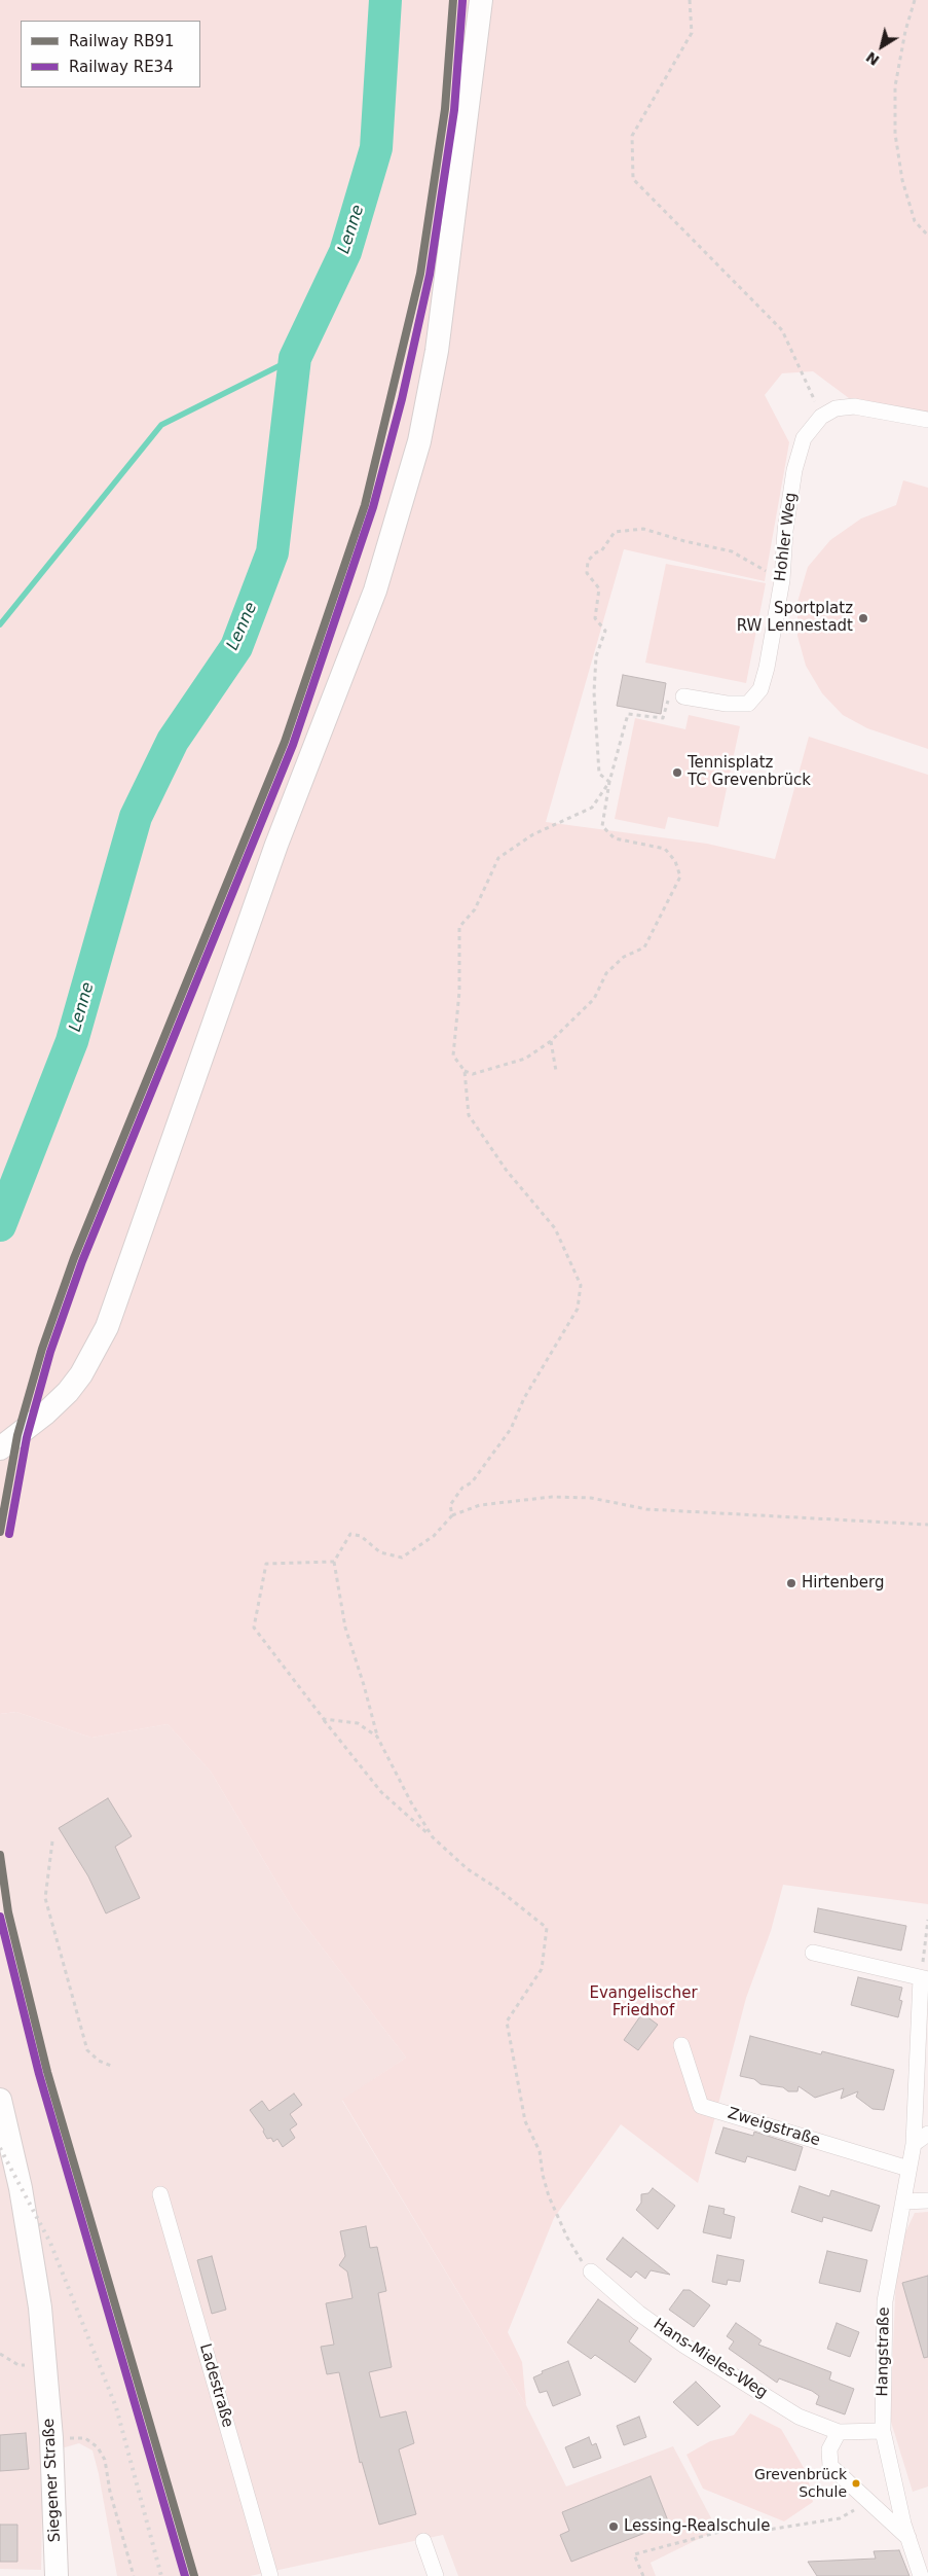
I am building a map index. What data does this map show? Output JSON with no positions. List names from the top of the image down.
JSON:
{
  "streets": {
    "main road": ["Siegener Straße"],
    "street": [
      "Hohler Weg",
      "Zweigstraße",
      "Hangstraße",
      "Hans-Mieles-Weg",
      "Ladestraße"
    ]
  },
  "crossings": [
    ["Zweigstraße", "Hangstraße"],
    ["Hangstraße", "Hans-Mieles-Weg"]
  ],
  "water": ["Lenne"],
  "parks": ["Evangelischer Friedhof"],
  "places": [
    "Sportplatz RW Lennestadt",
    "Tennisplatz TC Grevenbrück",
    "Hirtenberg",
    "Grevenbrück Schule",
    "Lessing-Realschule"
  ],
  "lines": ["rail line RB91", "rail line RE34"],
  "legend": ["Railway RB91", "Railway RE34"],
  "north": "bottom left"
}
